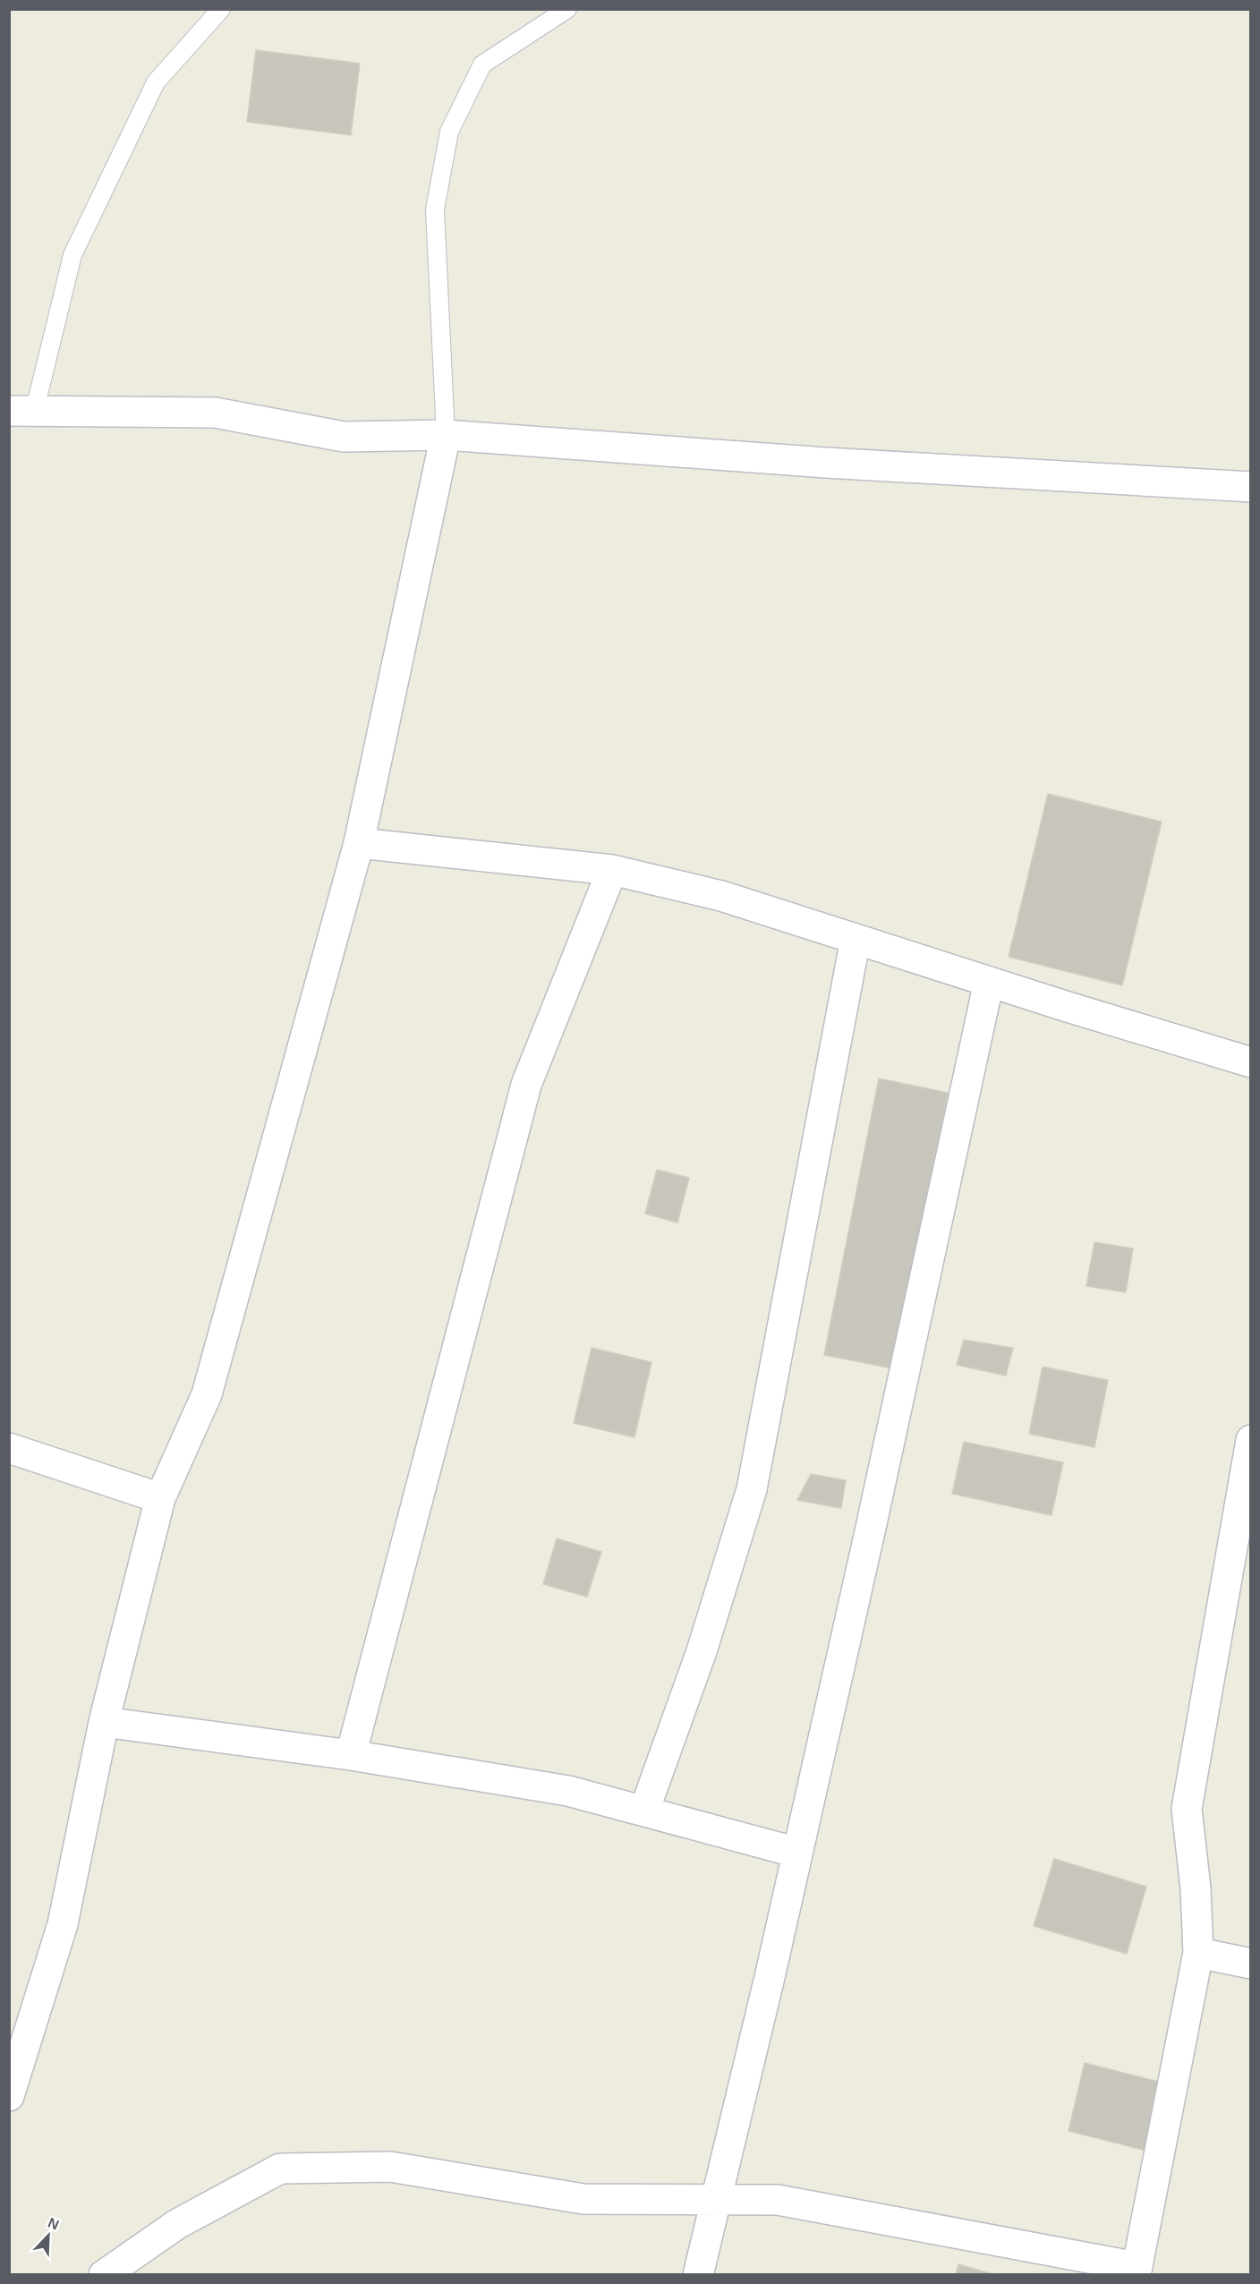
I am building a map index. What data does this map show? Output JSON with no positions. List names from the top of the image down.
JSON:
{
  "north": "top right"
}
